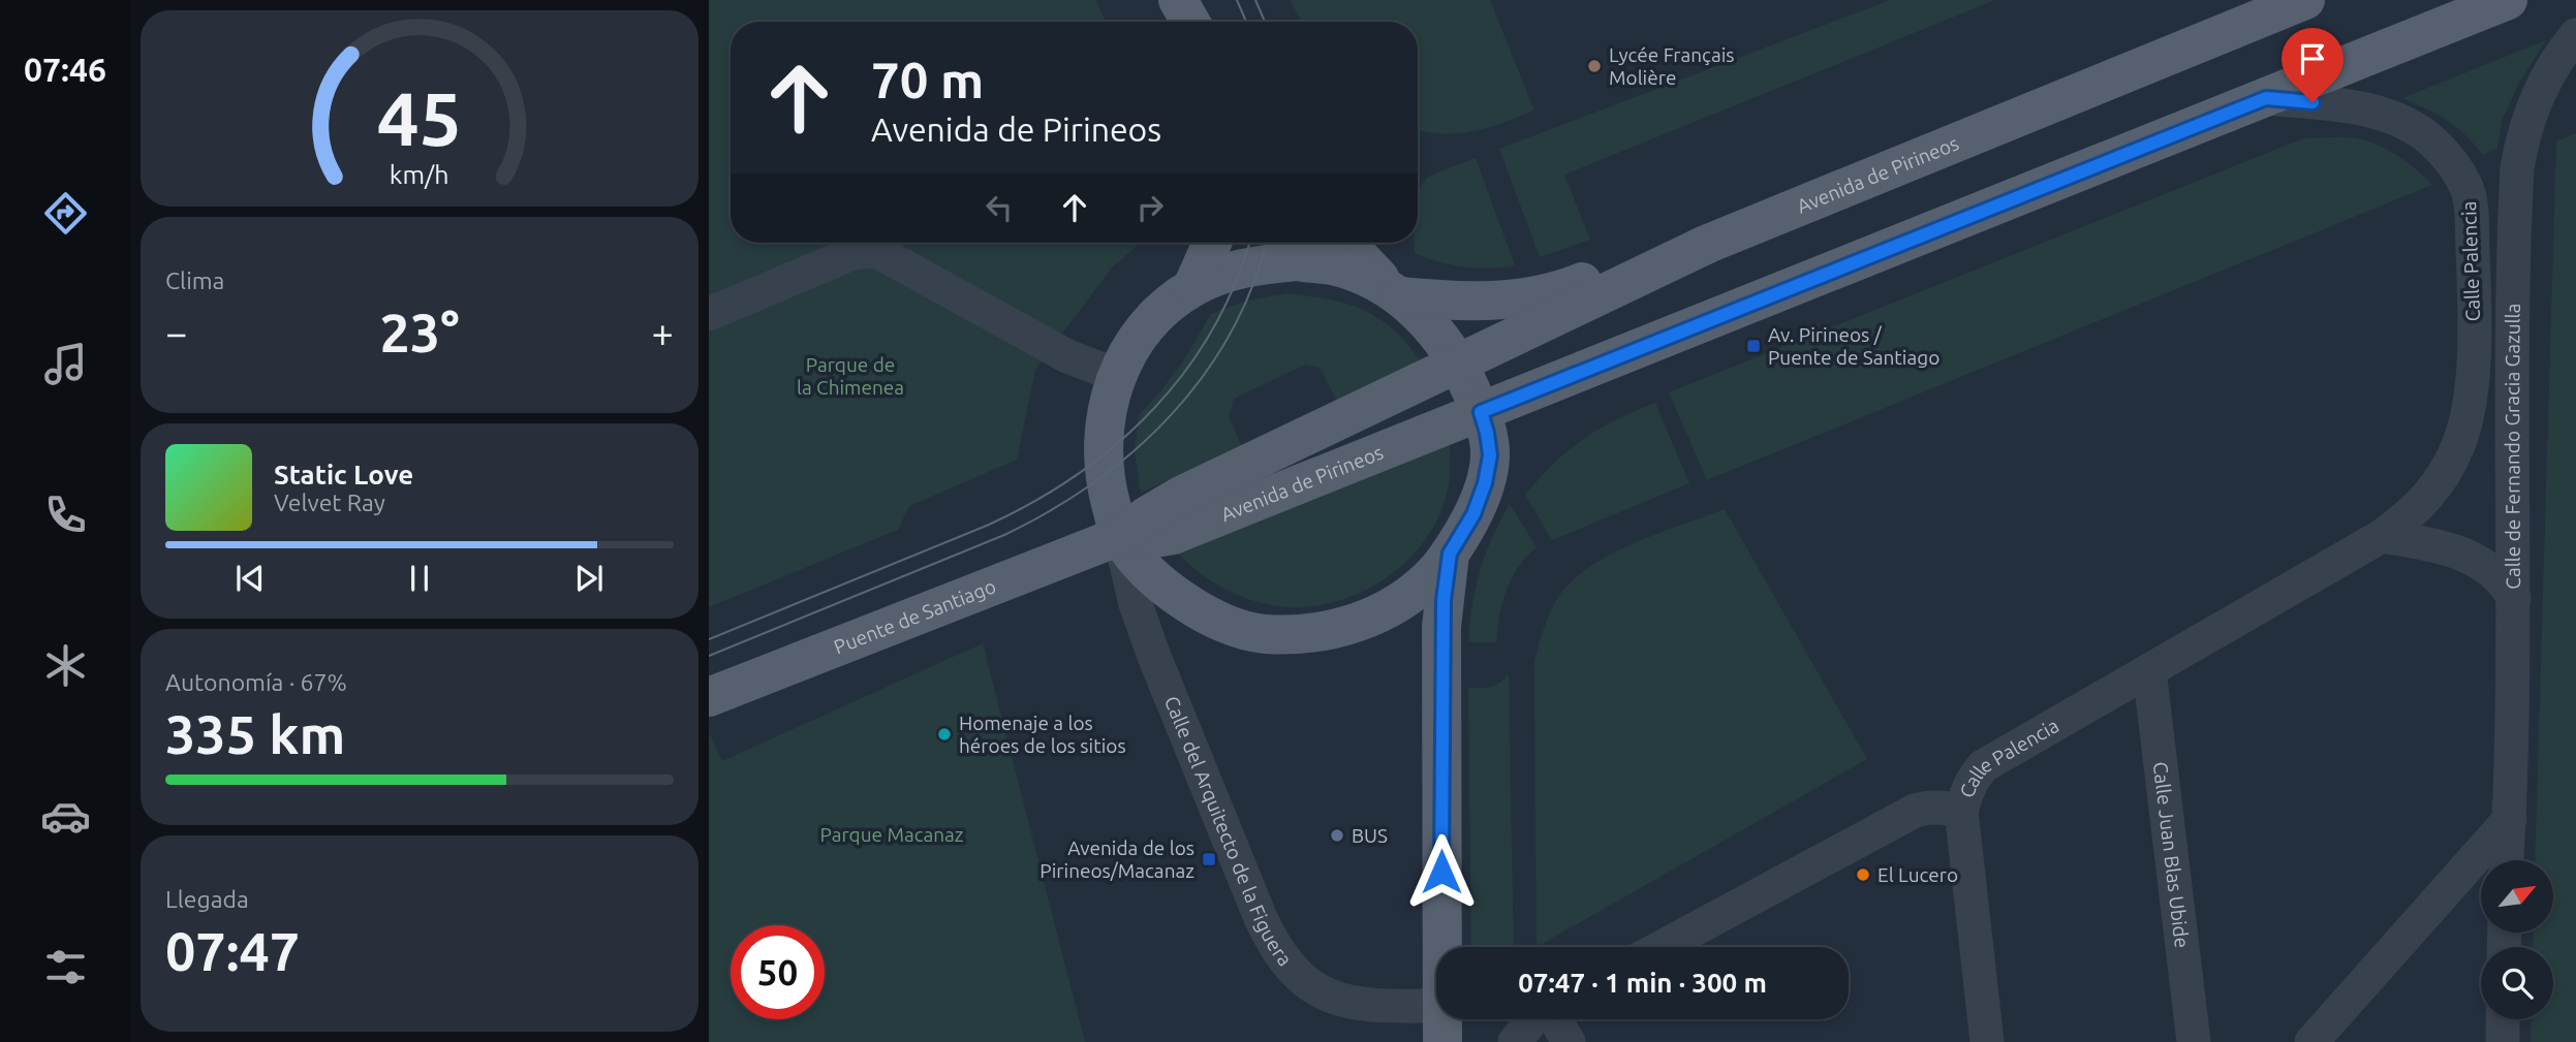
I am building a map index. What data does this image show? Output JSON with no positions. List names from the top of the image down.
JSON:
{
  "streets": {
    "main road": ["Avenida de Pirineos", "Puente de Santiago", "Calle del Arquitecto de la Figuera"],
    "street": ["Calle Palencia", "Calle de Fernando Gracia Gazulla", "Calle Juan Blas Ubide"]
  },
  "crossings": [
    ["Avenida de Pirineos", "Calle Palencia"],
    ["Avenida de Pirineos", "Puente de Santiago"],
    ["Avenida de Pirineos", "Calle del Arquitecto de la Figuera"],
    ["Calle Palencia", "Calle Juan Blas Ubide"],
    ["Puente de Santiago", "Calle del Arquitecto de la Figuera"]
  ],
  "parks": ["Parque de la Chimenea", "Parque Macanaz"],
  "places": {
    "other": [
      "Lycée Français Molière",
      "Homenaje a los héroes de los sitios",
      "BUS",
      "El Lucero"
    ],
    "transit": ["Av. Pirineos / Puente de Santiago", "Avenida de los Pirineos/Macanaz"]
  },
  "north": "top right",
  "page": {
    "tabs": "07:46",
    "turn": ["70 m", "Avenida de Pirineos"],
    "tile": [
      "Clima",
      ["Autonomía · 67%", "335 km"],
      ["Llegada", "07:47"]
    ],
    "heat": ["−", "23°", "+"],
    "song": ["Static Love", "Velvet Ray"],
    "limit": "50",
    "trip": "07:47 · 1 min · 300 m",
    "gauge": ["45", "km/h"]
  }
}
